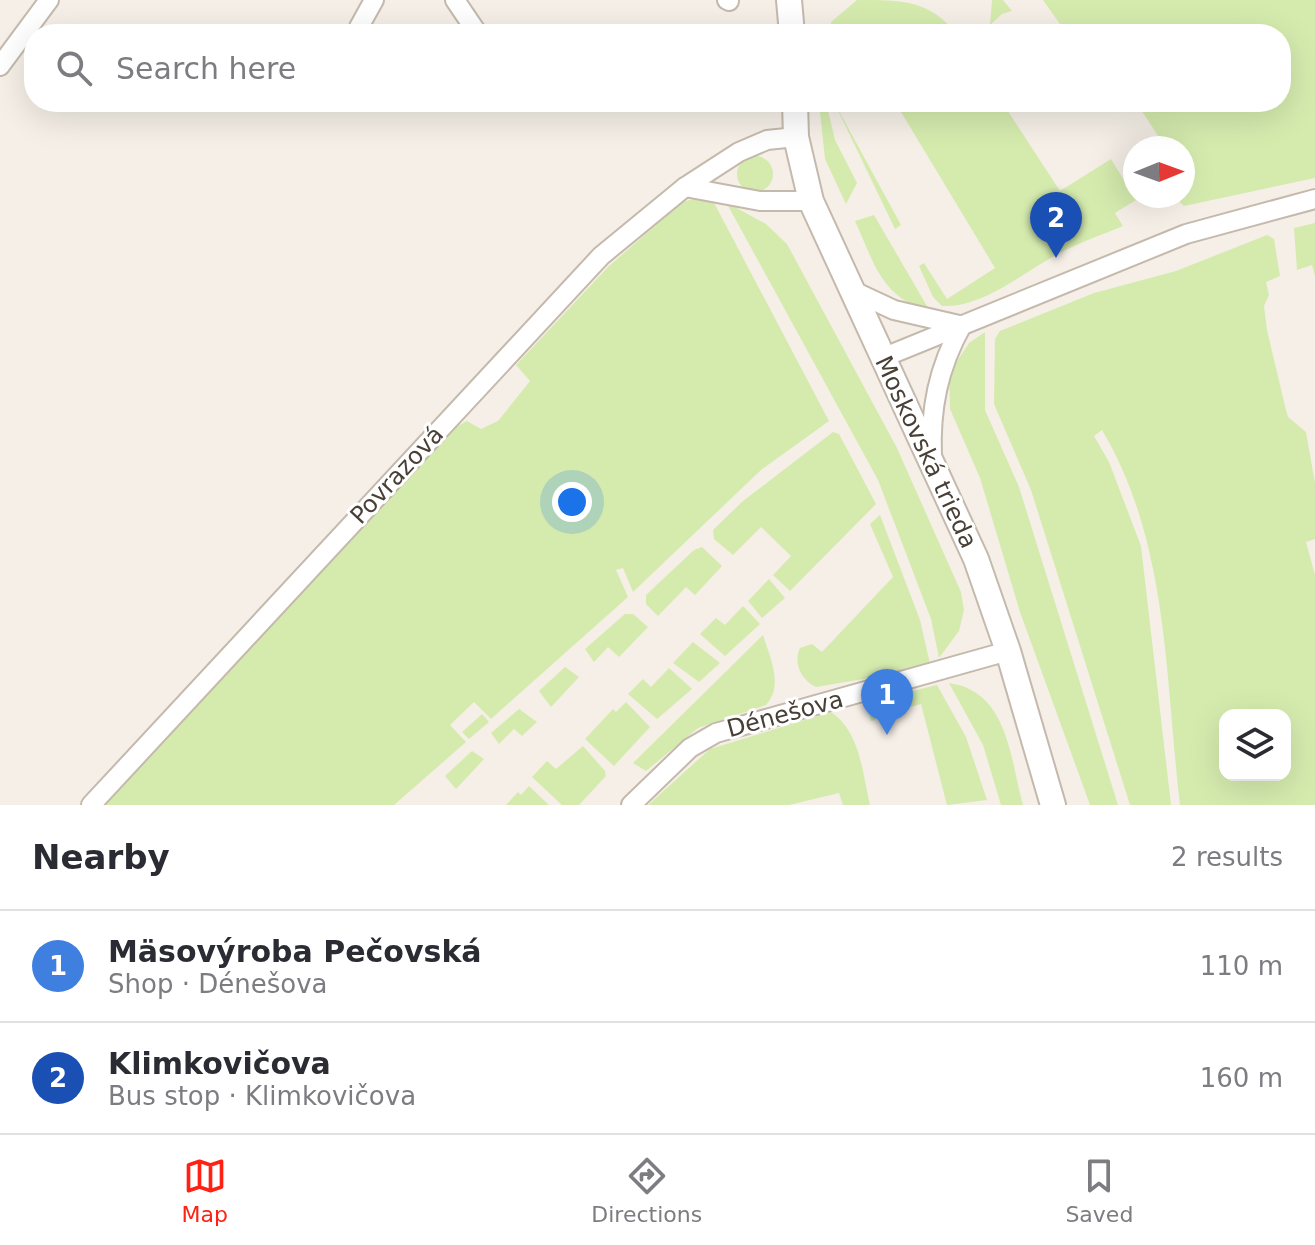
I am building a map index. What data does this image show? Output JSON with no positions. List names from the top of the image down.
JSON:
{
  "streets": {
    "street": ["Moskovská trieda", "Povrazová", "Dénešova"]
  },
  "crossings": [
    ["Moskovská trieda", "Povrazová"],
    ["Moskovská trieda", "Dénešova"]
  ],
  "north": "right",
  "page": {
    "search": "Search here",
    "pins": ["2", "1"],
    "heading": ["Nearby", "2 results"],
    "list": [
      {
        "mark": "1",
        "name": "Mäsovýroba Pečovská",
        "note": "Shop · Dénešova",
        "value": "110 m"
      },
      {
        "mark": "2",
        "name": "Klimkovičova",
        "note": "Bus stop · Klimkovičova",
        "value": "160 m"
      }
    ],
    "nav": ["Map", "Directions", "Saved"]
  }
}
